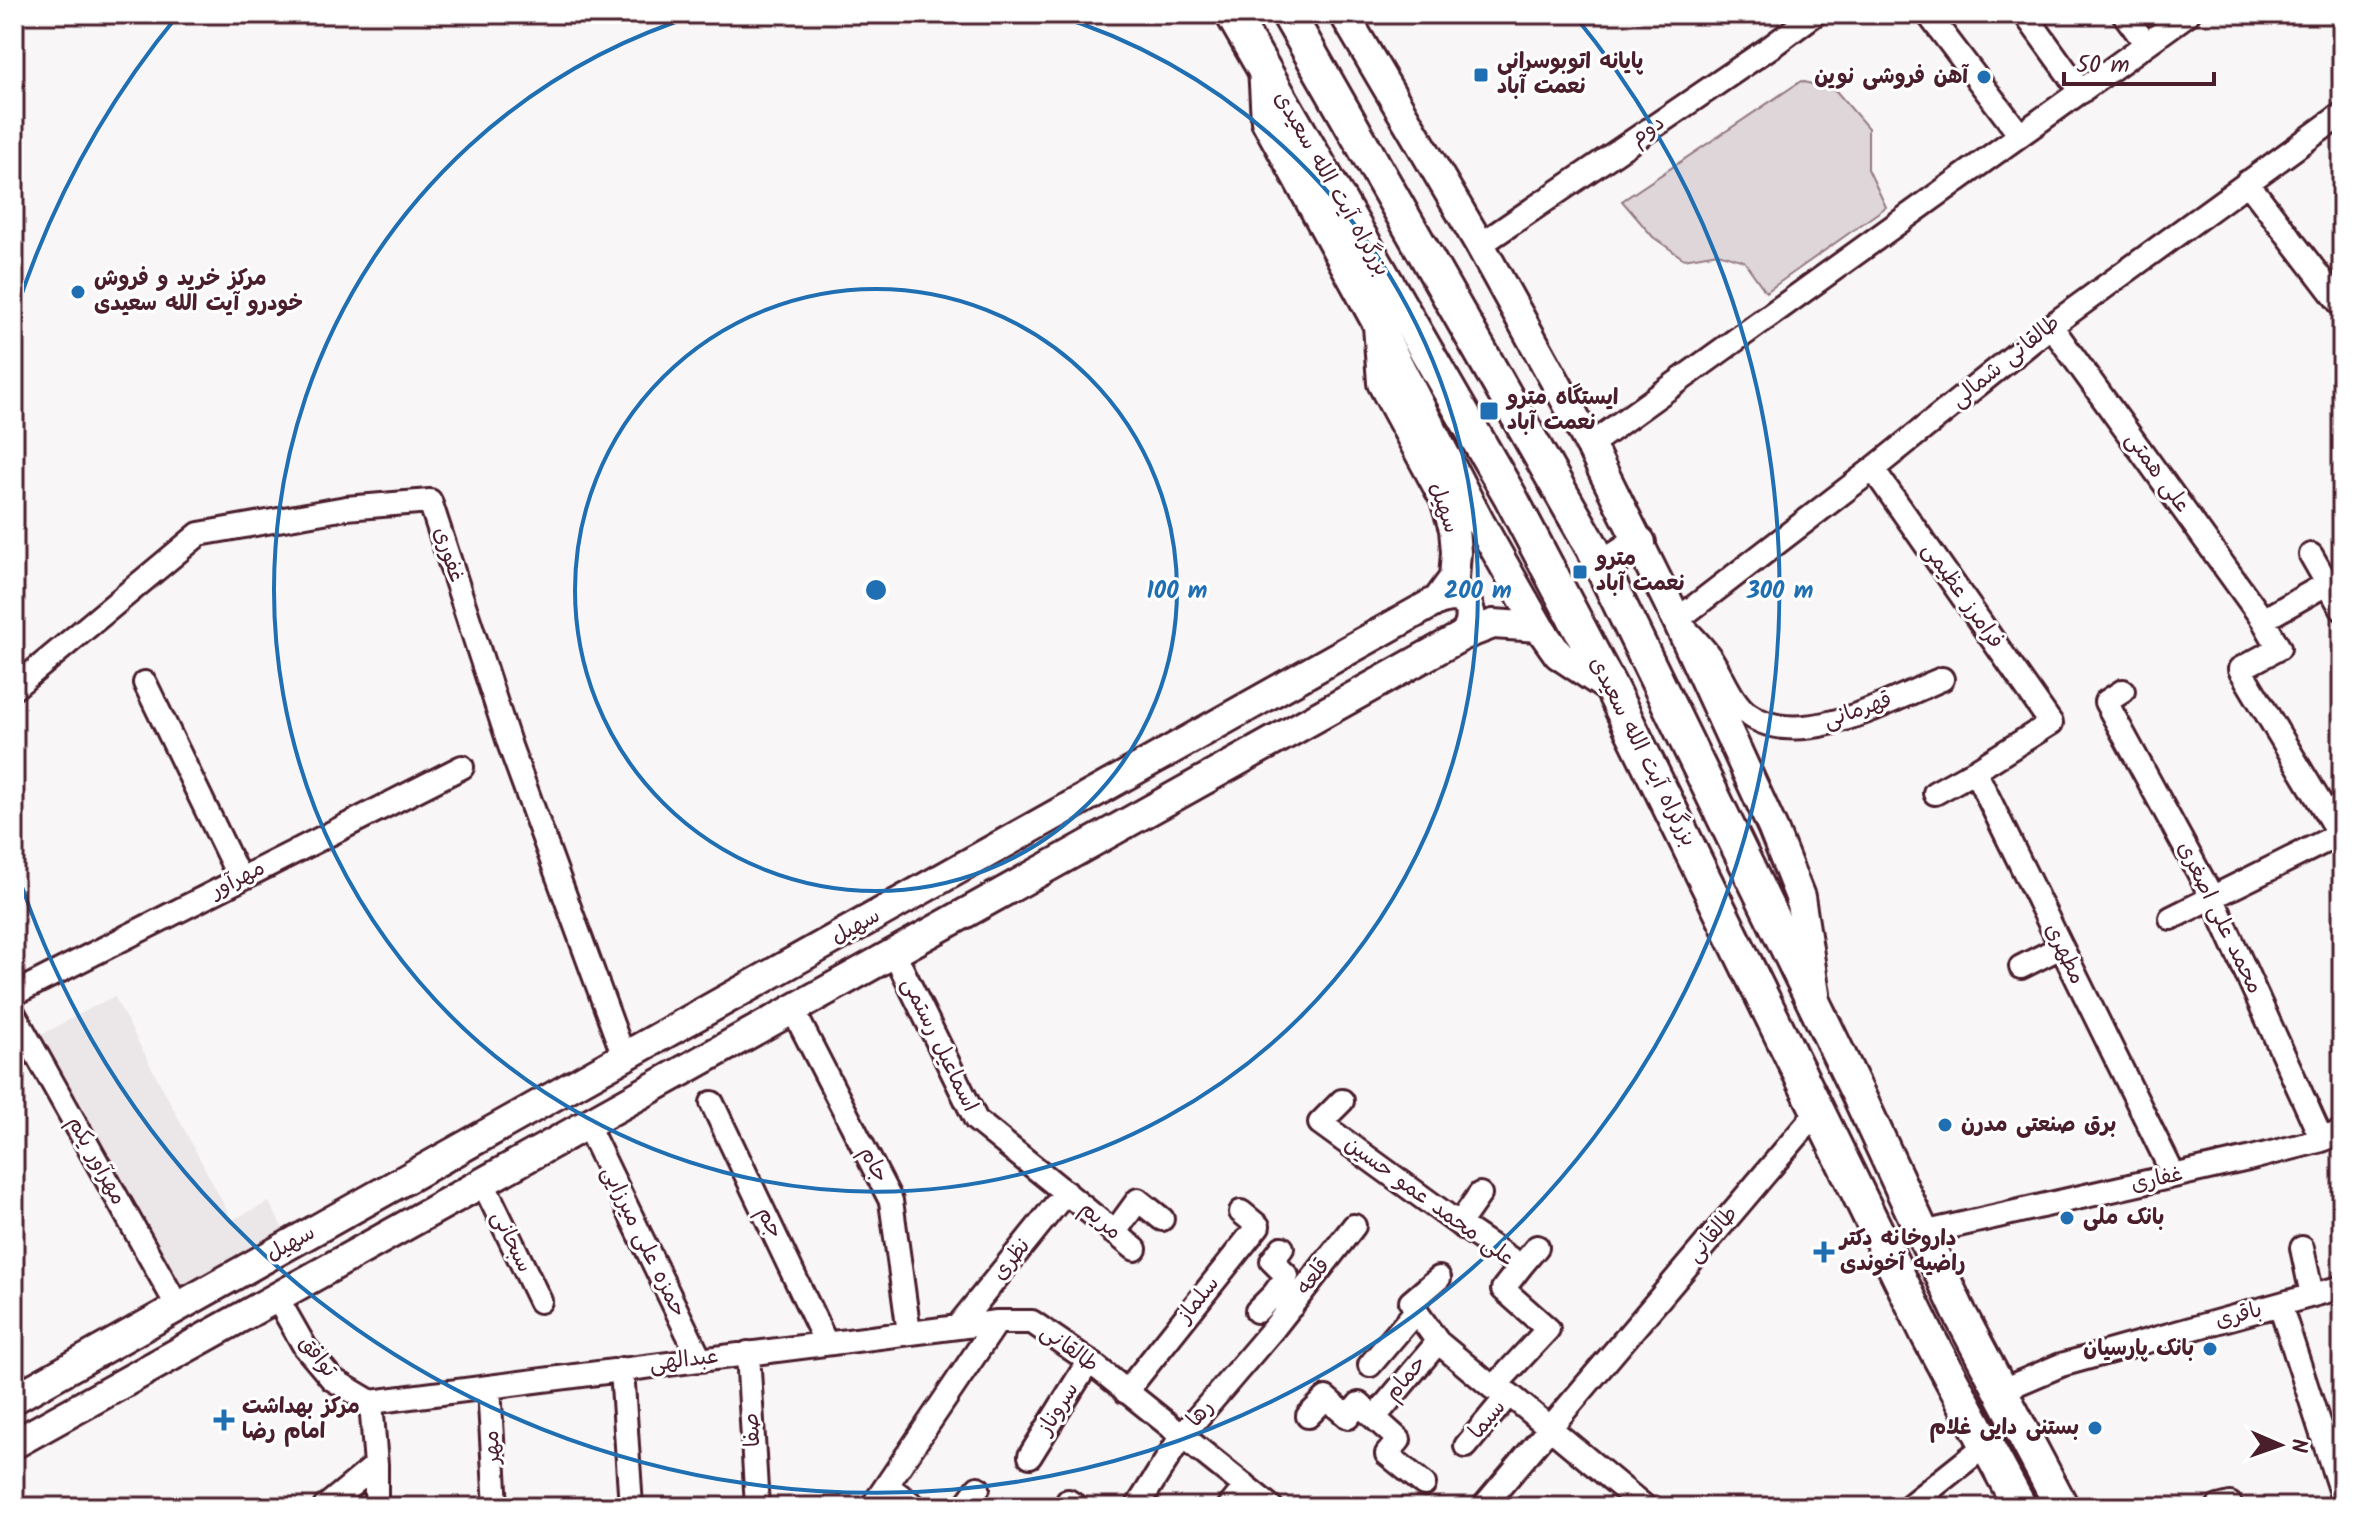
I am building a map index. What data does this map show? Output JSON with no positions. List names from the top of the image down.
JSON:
{
  "streets": {
    "highway": ["بزرگراه آیت الله سعیدی"],
    "main road": ["سهیل"],
    "street": [
      "دوم",
      "طالقانی شمالی",
      "علی همتی",
      "غفوری",
      "فرامرز عظیمی",
      "قهرمانی",
      "مهرآور",
      "محمد علی اصغری",
      "مطهری",
      "اسماعیل رستمی",
      "مهرآور یکم",
      "جام",
      "غفاری",
      "علی محمد عمو حسین",
      "مریم",
      "جم",
      "طالقانی",
      "سبحانی",
      "حمزه علی میرزایی",
      "نظری",
      "قلعه",
      "سلماز",
      "باقری",
      "توافق",
      "عبدالهی",
      "حمام",
      "سروناز",
      "رها",
      "سیما",
      "صفا",
      "مهر"
    ]
  },
  "crossings": [
    ["بزرگراه آیت الله سعیدی", "غفاری"],
    ["بزرگراه آیت الله سعیدی", "طالقانی"],
    ["بزرگراه آیت الله سعیدی", "باقری"],
    ["طالقانی شمالی", "علی همتی"],
    ["طالقانی شمالی", "فرامرز عظیمی"],
    ["طالقانی شمالی", "قهرمانی"],
    ["سهیل", "غفوری"],
    ["سهیل", "اسماعیل رستمی"],
    ["سهیل", "مهرآور یکم"],
    ["سهیل", "جام"],
    ["سهیل", "سبحانی"],
    ["سهیل", "حمزه علی میرزایی"],
    ["سهیل", "توافق"],
    ["فرامرز عظیمی", "مطهری"],
    ["محمد علی اصغری", "غفاری"],
    ["مطهری", "غفاری"],
    ["اسماعیل رستمی", "مریم"],
    ["اسماعیل رستمی", "نظری"],
    ["جام", "عبدالهی"],
    ["علی محمد عمو حسین", "سیما"],
    ["مریم", "نظری"],
    ["جم", "عبدالهی"],
    ["طالقانی", "سلماز"],
    ["طالقانی", "عبدالهی"],
    ["طالقانی", "سروناز"],
    ["طالقانی", "رها"],
    ["حمزه علی میرزایی", "عبدالهی"],
    ["نظری", "عبدالهی"],
    ["قلعه", "رها"],
    ["توافق", "عبدالهی"],
    ["عبدالهی", "صفا"],
    ["عبدالهی", "مهر"]
  ],
  "places": {
    "transit": ["پایانه اتوبوسرانی نعمت آباد", "ایستگاه مترو نعمت آباد", "مترو نعمت آباد"],
    "other": [
      "آهن فروشی نوین",
      "مرکز خرید و فروش خودرو آیت الله سعیدی",
      "برق صنعتی مدرن",
      "بانک ملی",
      "بانک پارسیان",
      "بستنی دایی غلام"
    ],
    "health": ["داروخانه دکتر راضیه آخوندی", "مرکز بهداشت امام رضا"]
  },
  "scale_bar": "50 m",
  "north": "right",
  "rings": ["100 m", "200 m", "300 m"]
}
